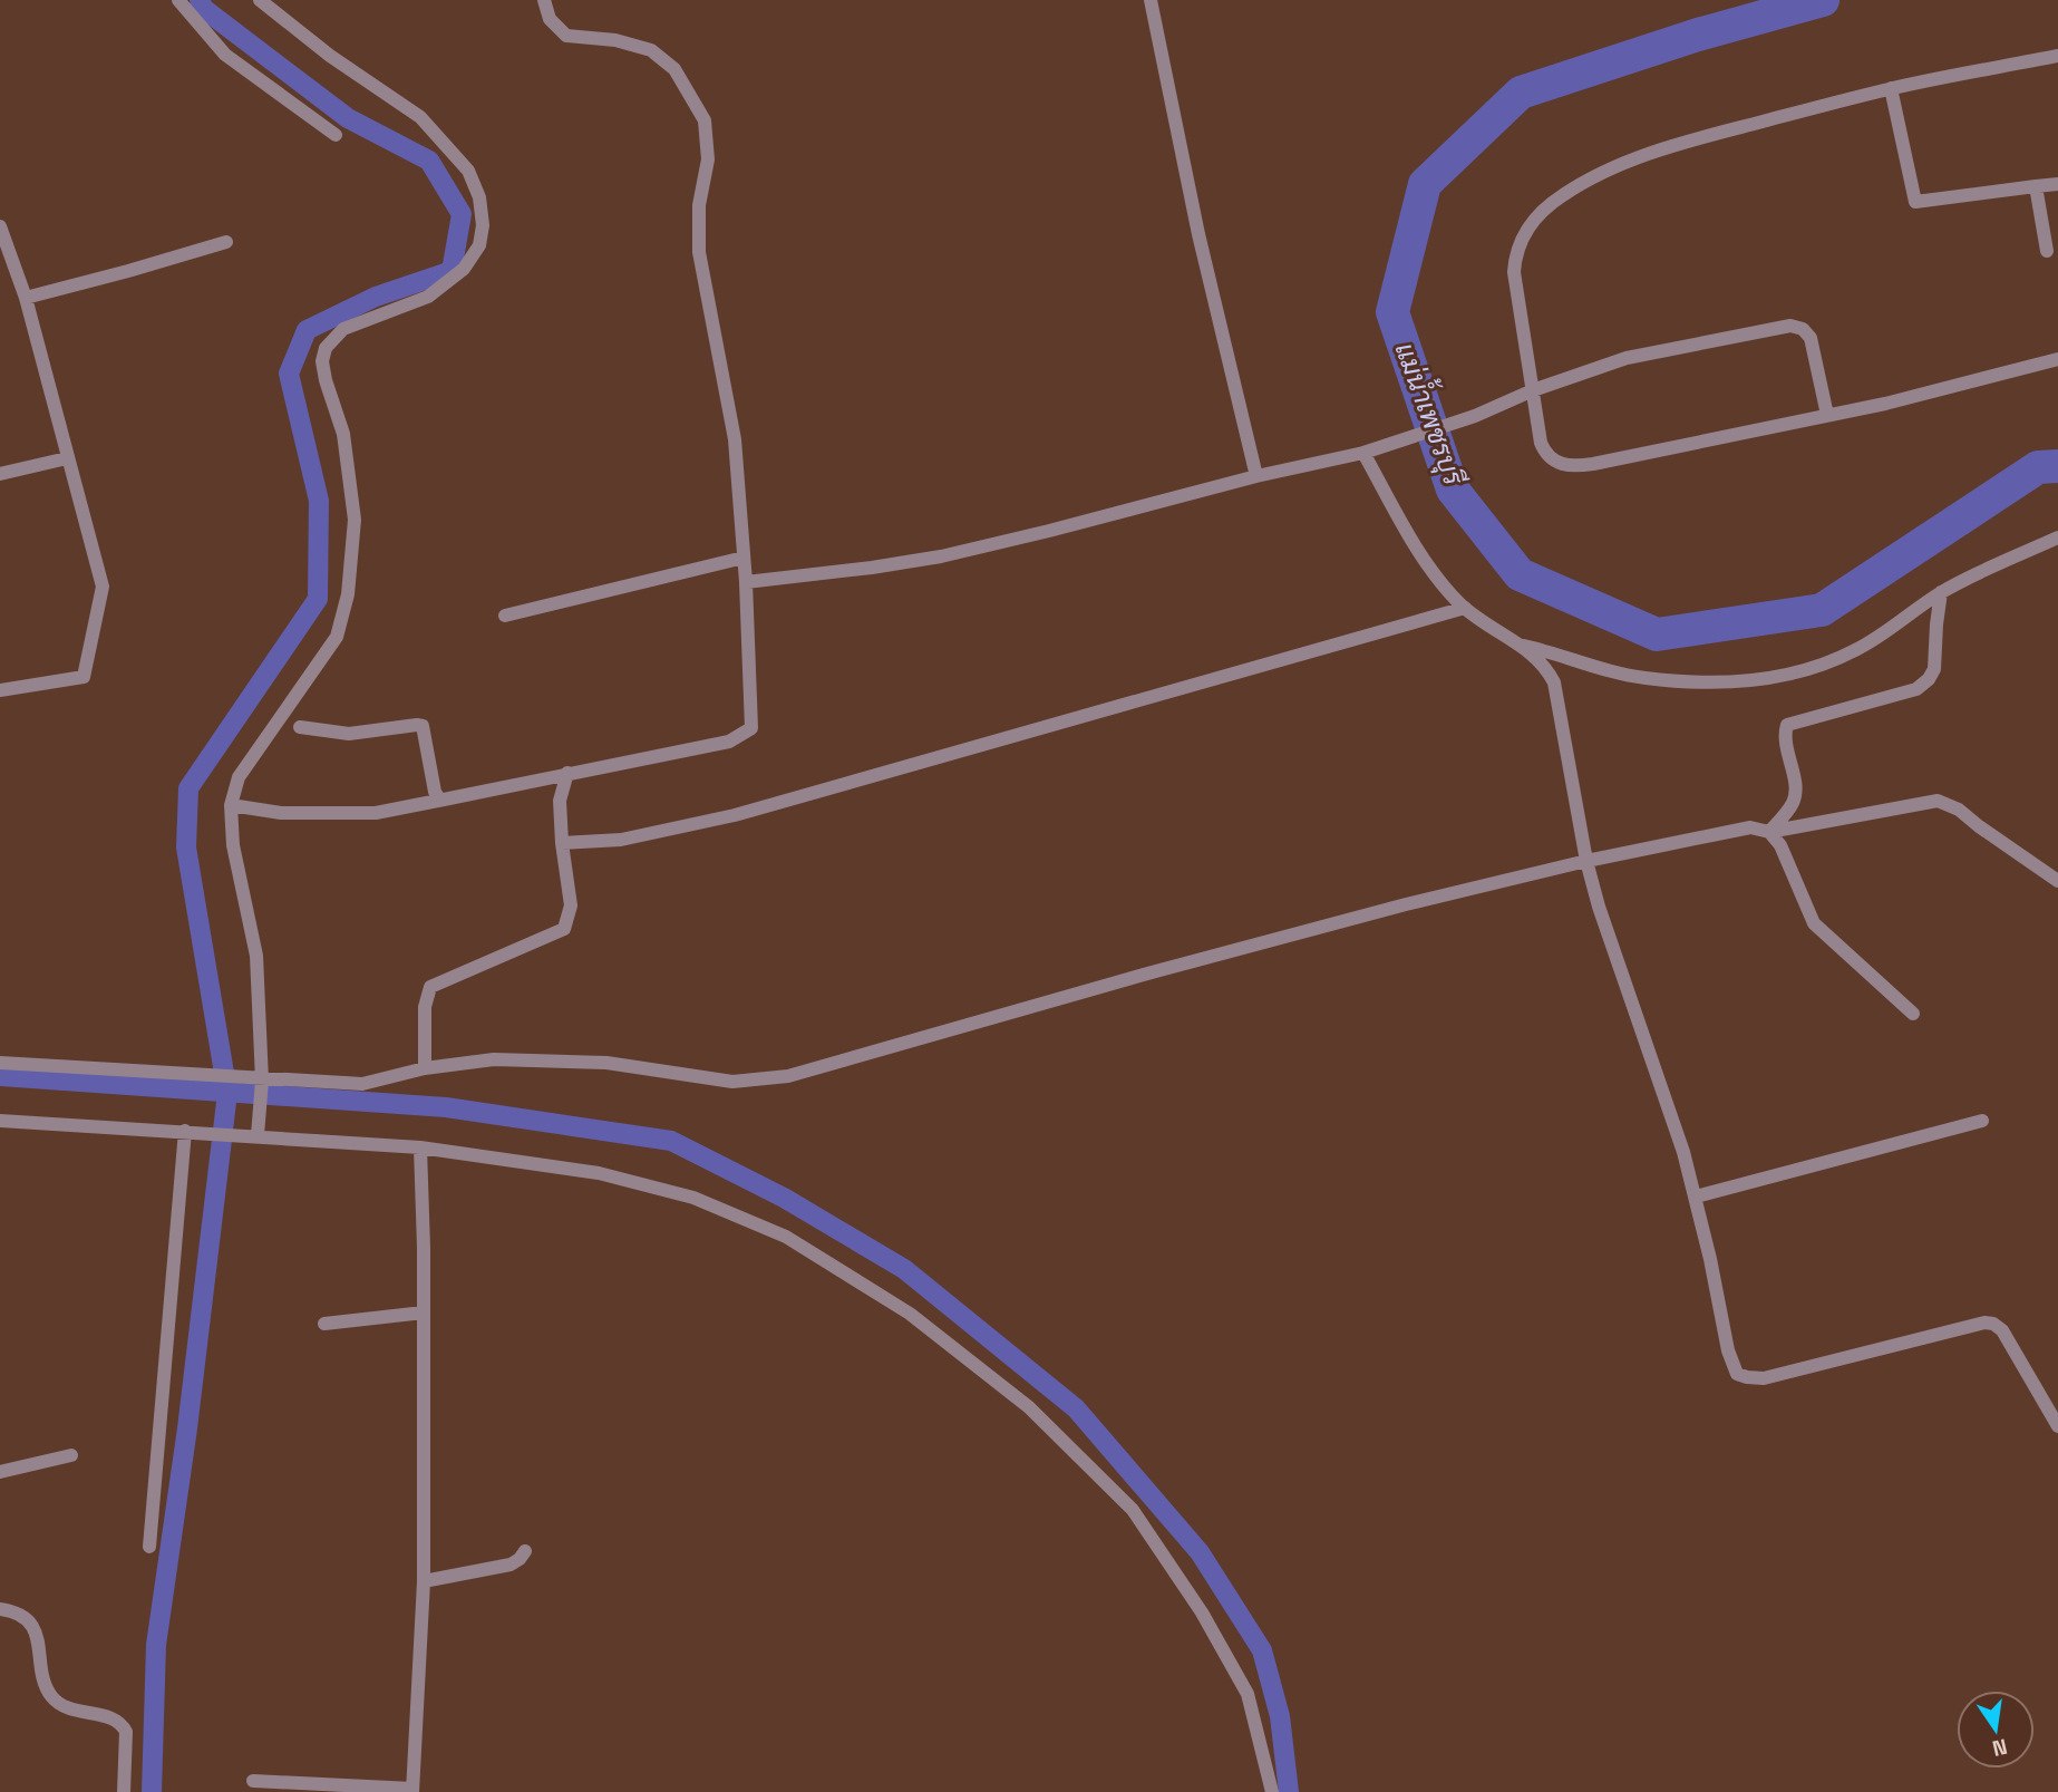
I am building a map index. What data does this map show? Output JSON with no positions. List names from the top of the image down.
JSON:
{
  "water": ["แม่น้ำเพชรบุรี"],
  "north": "bottom"
}
